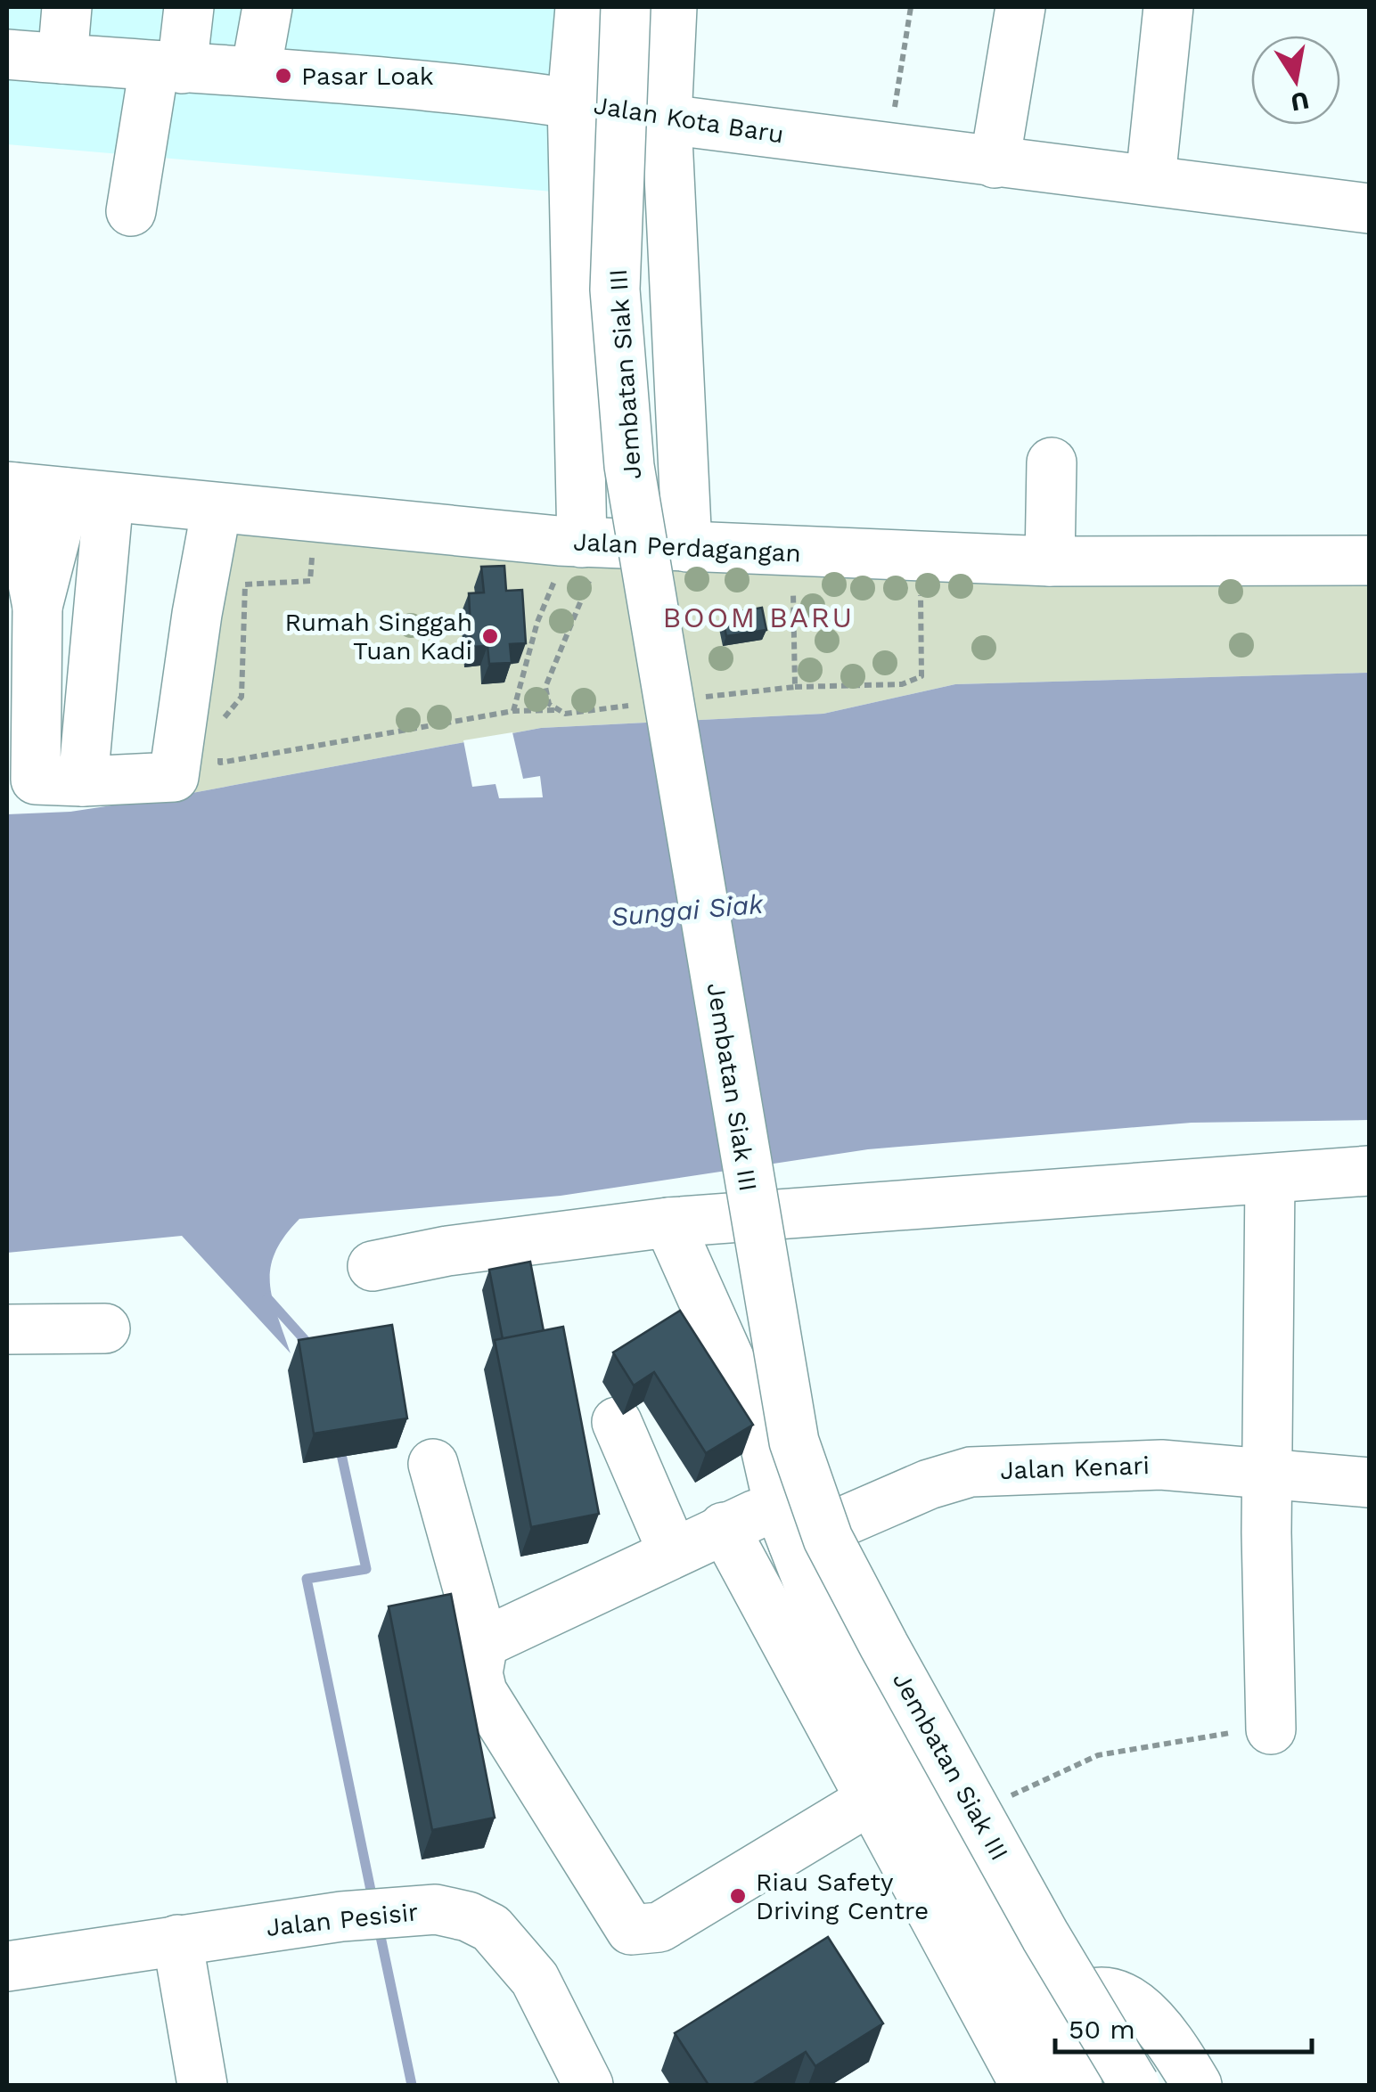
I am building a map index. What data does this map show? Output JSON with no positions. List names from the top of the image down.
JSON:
{
  "streets": {
    "street": [
      "Jalan Kota Baru",
      "Jembatan Siak III",
      "Jalan Perdagangan",
      "Jalan Kenari",
      "Jalan Pesisir"
    ]
  },
  "districts": ["BOOM BARU"],
  "water": ["Sungai Siak"],
  "places": ["Pasar Loak", "Rumah Singgah Tuan Kadi", "Riau Safety Driving Centre"],
  "scale_bar": "50 m",
  "north": "bottom"
}
